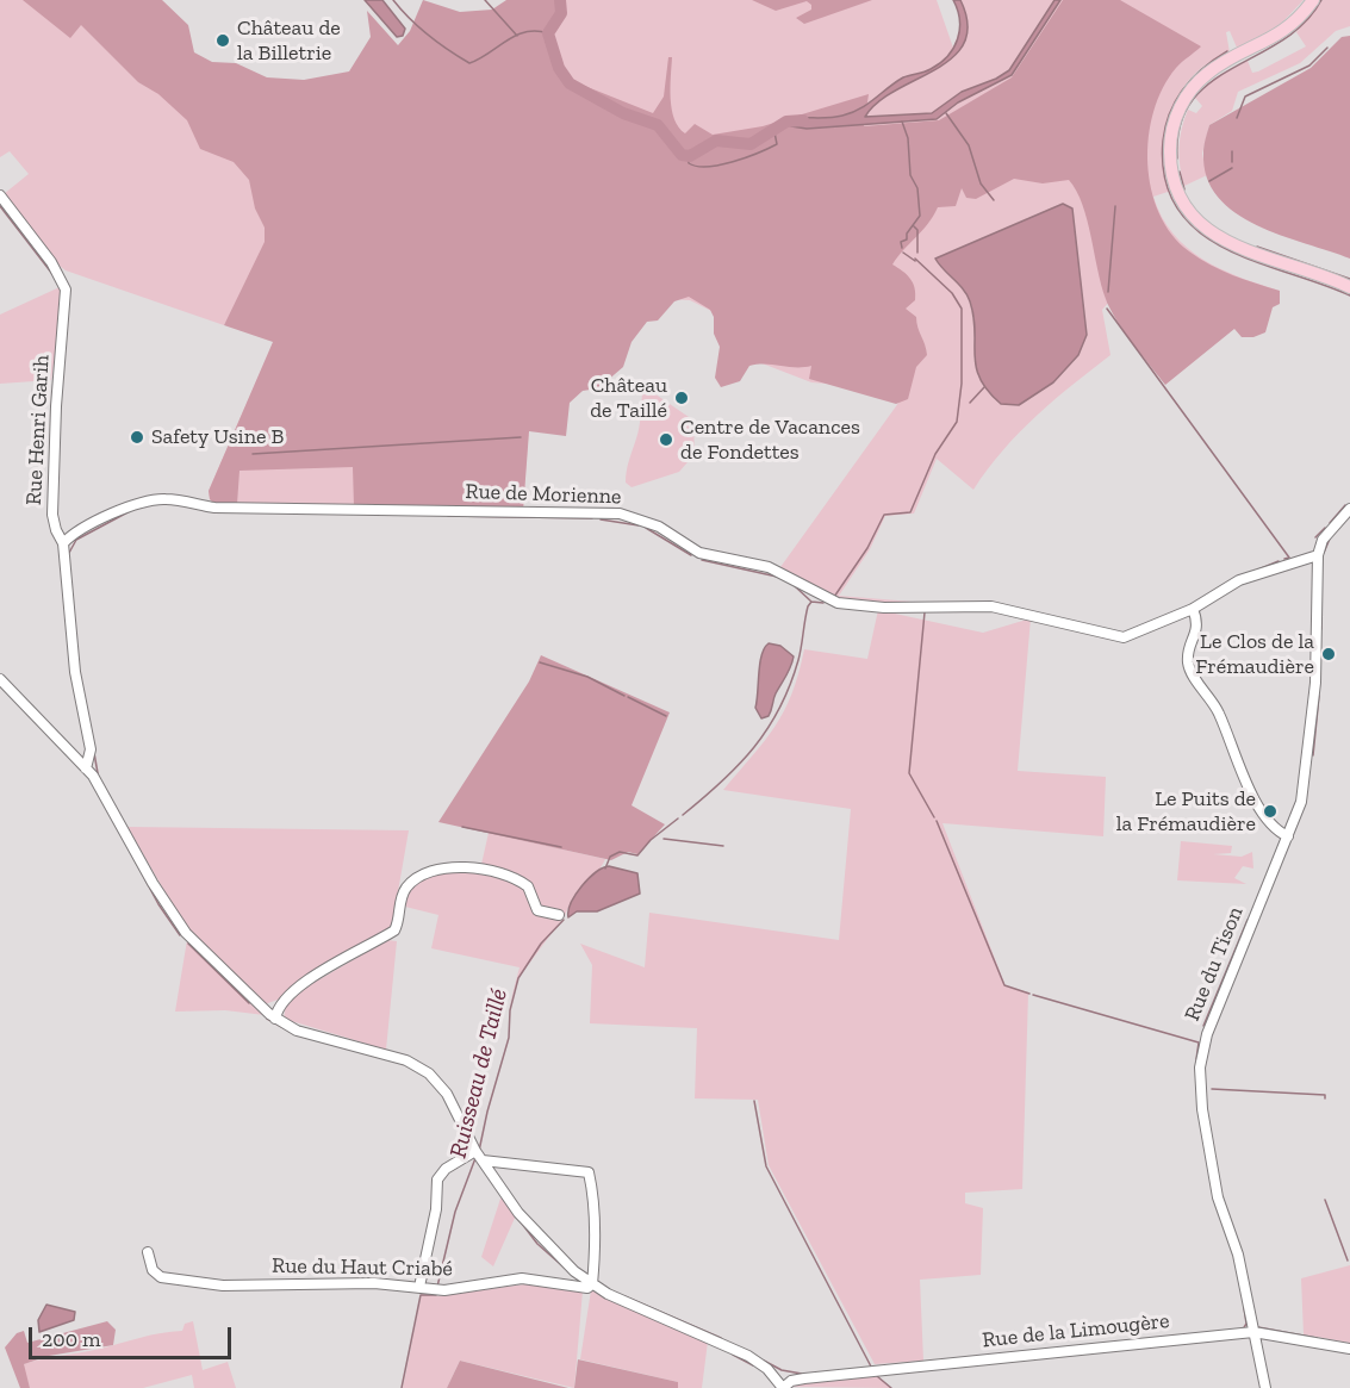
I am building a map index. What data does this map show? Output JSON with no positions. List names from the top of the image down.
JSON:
{
  "streets": {
    "street": [
      "Rue Henri Garih",
      "Rue de Morienne",
      "Rue du Tison",
      "Rue du Haut Criabé",
      "Rue de la Limougère"
    ]
  },
  "crossings": [
    ["Rue Henri Garih", "Rue de Morienne"],
    ["Rue de Morienne", "Rue du Tison"],
    ["Rue du Tison", "Rue de la Limougère"]
  ],
  "water": ["Ruisseau de Taillé"],
  "places": [
    "Château de la Billetrie",
    "Château de Taillé",
    "Safety Usine B",
    "Centre de Vacances de Fondettes",
    "Le Clos de la Frémaudière",
    "Le Puits de la Frémaudière"
  ],
  "scale_bar": "200 m"
}
